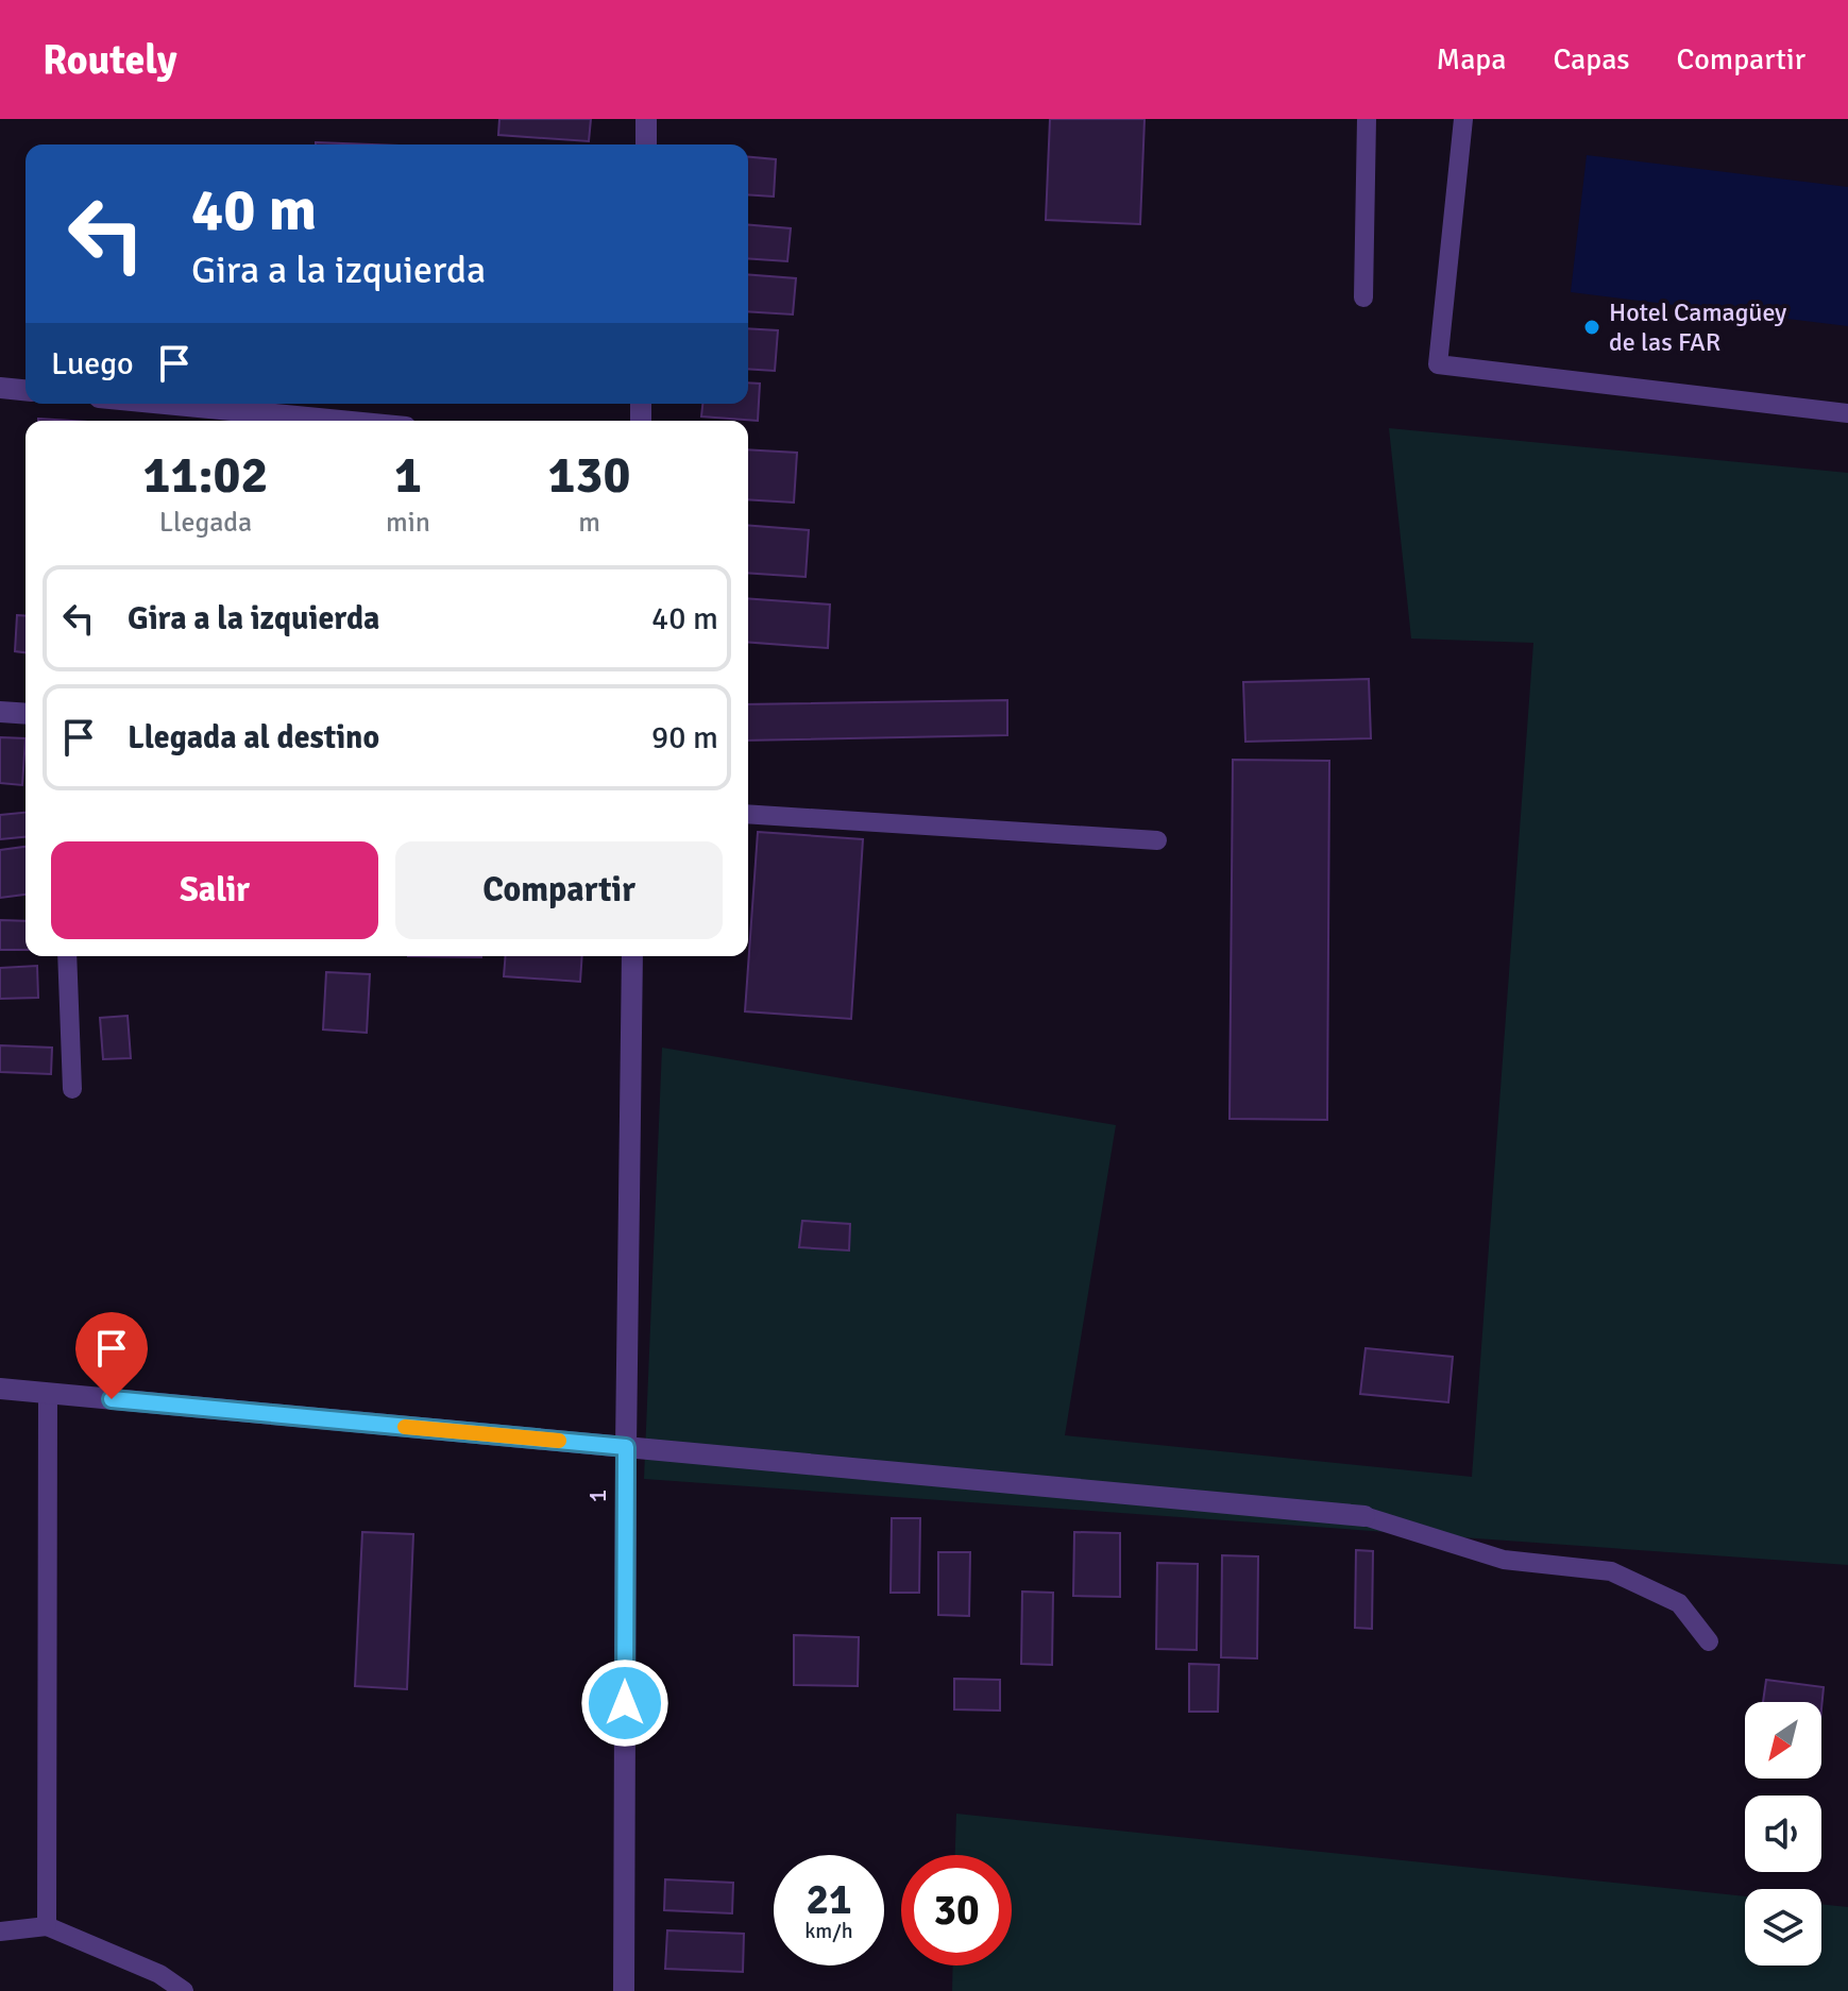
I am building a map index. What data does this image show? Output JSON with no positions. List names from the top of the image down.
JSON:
{
  "streets": {
    "street": ["1"]
  },
  "places": ["Hotel Camagüey de las FAR"],
  "north": "bottom left",
  "page": {
    "header": "Routely",
    "nav": ["Mapa", "Capas", "Compartir"],
    "turn": ["40 m", "Gira a la izquierda"],
    "then": "Luego",
    "eta": [
      "11:02",
      "Llegada",
      "1",
      "min",
      "130",
      "m"
    ],
    "list": [
      {
        "name": "Gira a la izquierda",
        "value": "40 m"
      },
      {
        "name": "Llegada al destino",
        "value": "90 m"
      }
    ],
    "buttons": ["Salir", "Compartir"],
    "speed": "21 km/h",
    "limit": "30"
  }
}
